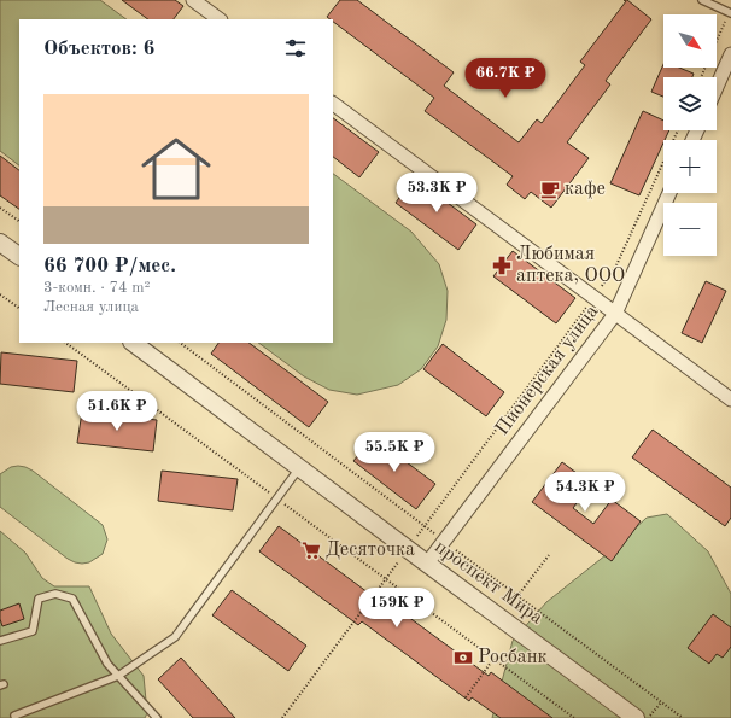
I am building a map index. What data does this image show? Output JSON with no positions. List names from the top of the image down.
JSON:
{
  "streets": {
    "street": ["Пионерская улица", "проспект Мира"]
  },
  "crossings": [
    ["Пионерская улица", "проспект Мира"]
  ],
  "places": {
    "cafe": ["кафе"],
    "pharmacy": ["Любимая аптека, ООО"],
    "supermarket": ["Десяточка"],
    "bank": ["Росбанк"]
  },
  "north": "bottom right",
  "page": {
    "map_buttons": ["+", "−"],
    "heading": "Объектов: 6",
    "price": [
      "66.7K ₽",
      "53.3K ₽",
      "51.6K ₽",
      "55.5K ₽",
      "54.3K ₽",
      "159K ₽"
    ],
    "list": [
      {
        "name": "66 700 ₽/мес.",
        "note": "3-комн. · 74 m² · Лесная улица"
      }
    ]
  }
}
